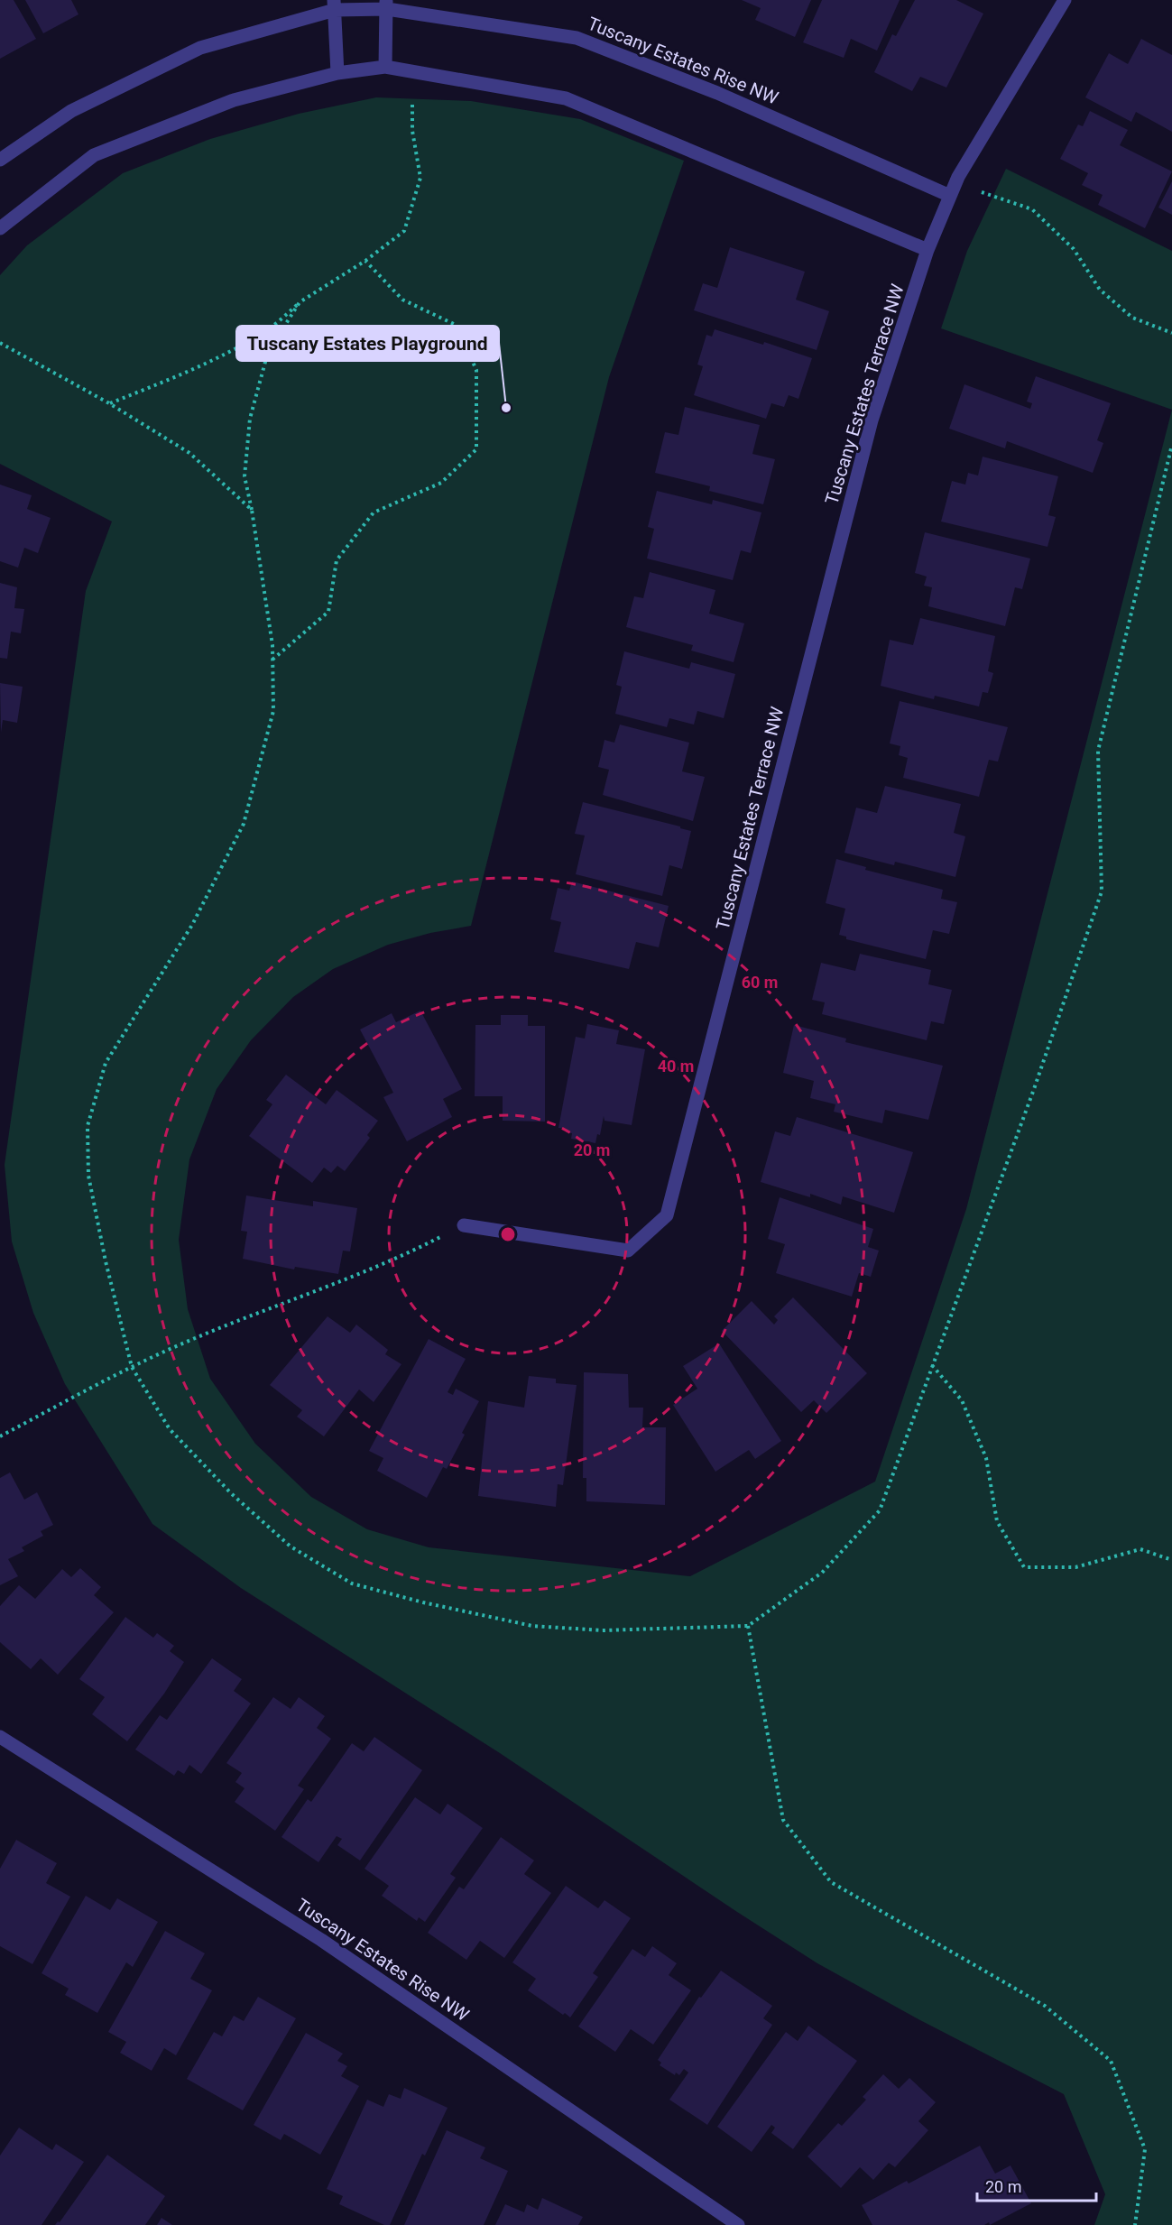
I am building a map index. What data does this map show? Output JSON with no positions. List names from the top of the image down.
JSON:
{
  "streets": {
    "street": ["Tuscany Estates Rise NW", "Tuscany Estates Terrace NW"]
  },
  "crossings": [
    ["Tuscany Estates Rise NW", "Tuscany Estates Terrace NW"]
  ],
  "places": ["Tuscany Estates Playground"],
  "scale_bar": "20 m",
  "rings": ["60 m", "40 m", "20 m"]
}
